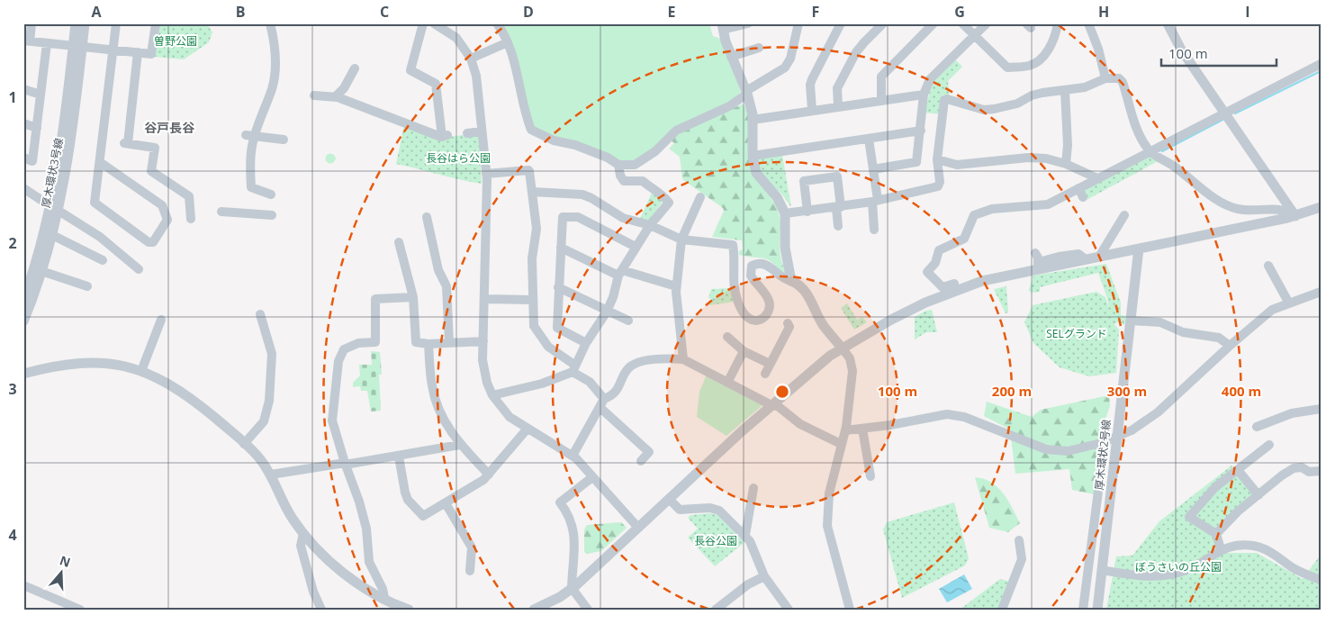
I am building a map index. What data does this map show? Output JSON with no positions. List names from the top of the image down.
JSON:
{
  "streets": {
    "street": ["厚木環状3号線", "厚木環状2号線"]
  },
  "districts": ["谷戸長谷"],
  "parks": [
    "曽野公園",
    "長谷はら公園",
    "SELグランド",
    "長谷公園",
    "ぼうさいの丘公園"
  ],
  "scale_bar": "100 m",
  "north": "top",
  "grid": {
    "columns": [
      "A",
      "B",
      "C",
      "D",
      "E",
      "F",
      "G",
      "H",
      "I"
    ],
    "rows": [
      "1",
      "2",
      "3",
      "4"
    ]
  },
  "rings": [
    "100 m",
    "200 m",
    "300 m",
    "400 m"
  ]
}
